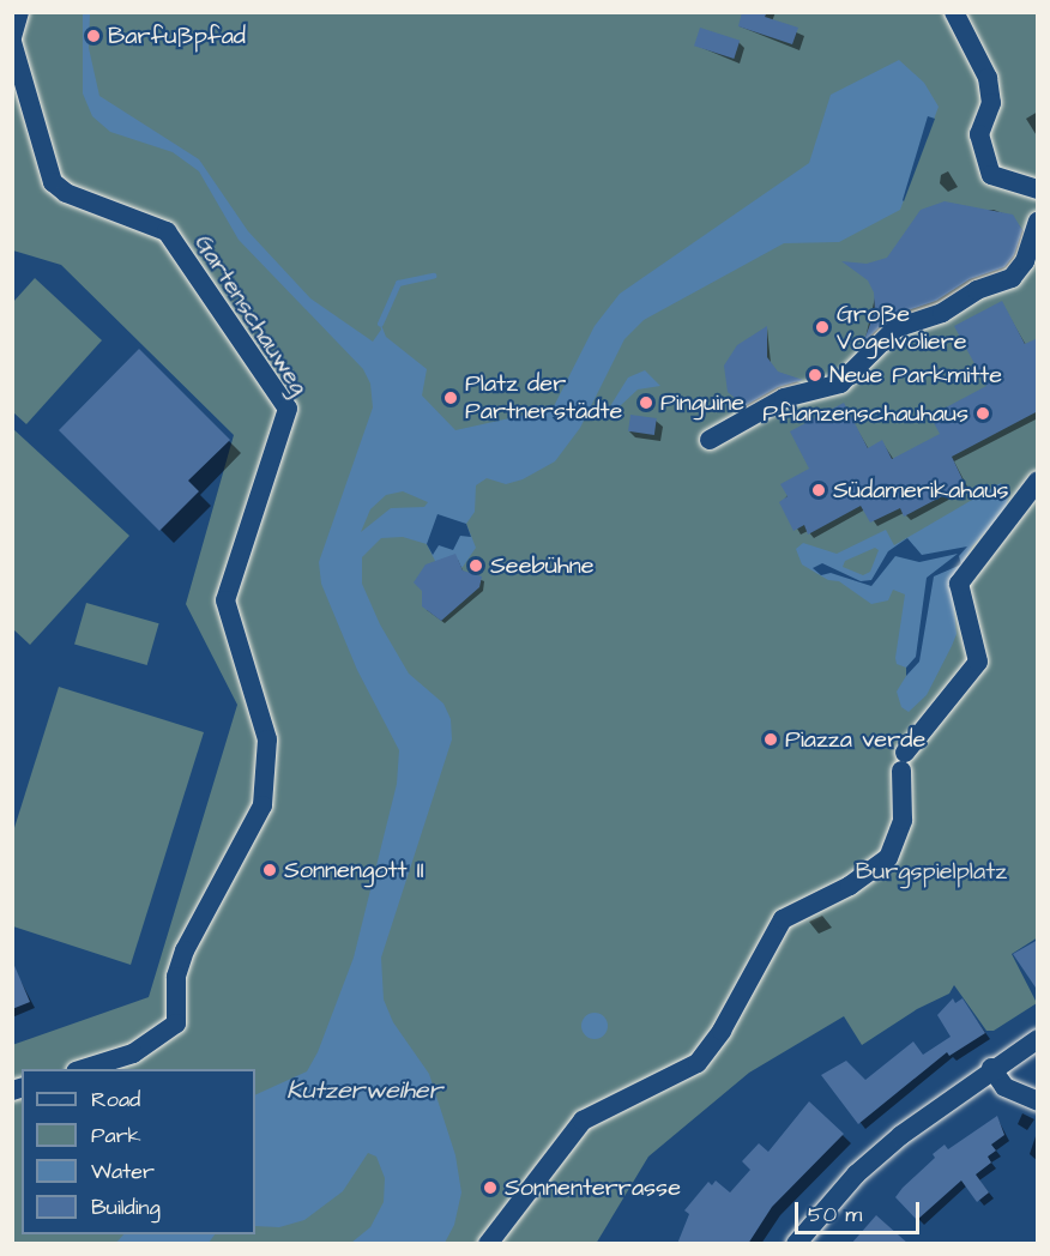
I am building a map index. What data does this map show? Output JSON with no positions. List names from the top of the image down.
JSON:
{
  "streets": {
    "street": ["Gartenschauweg"]
  },
  "water": ["Kutzerweiher"],
  "parks": ["Burgspielplatz"],
  "places": [
    "Barfußpfad",
    "Große Vogelvoliere",
    "Neue Parkmitte",
    "Platz der Partnerstädte",
    "Pinguine",
    "Pflanzenschauhaus",
    "Südamerikahaus",
    "Seebühne",
    "Piazza verde",
    "Sonnengott II",
    "Sonnenterrasse"
  ],
  "legend": [
    "Road",
    "Park",
    "Water",
    "Building"
  ],
  "scale_bar": "50 m"
}
